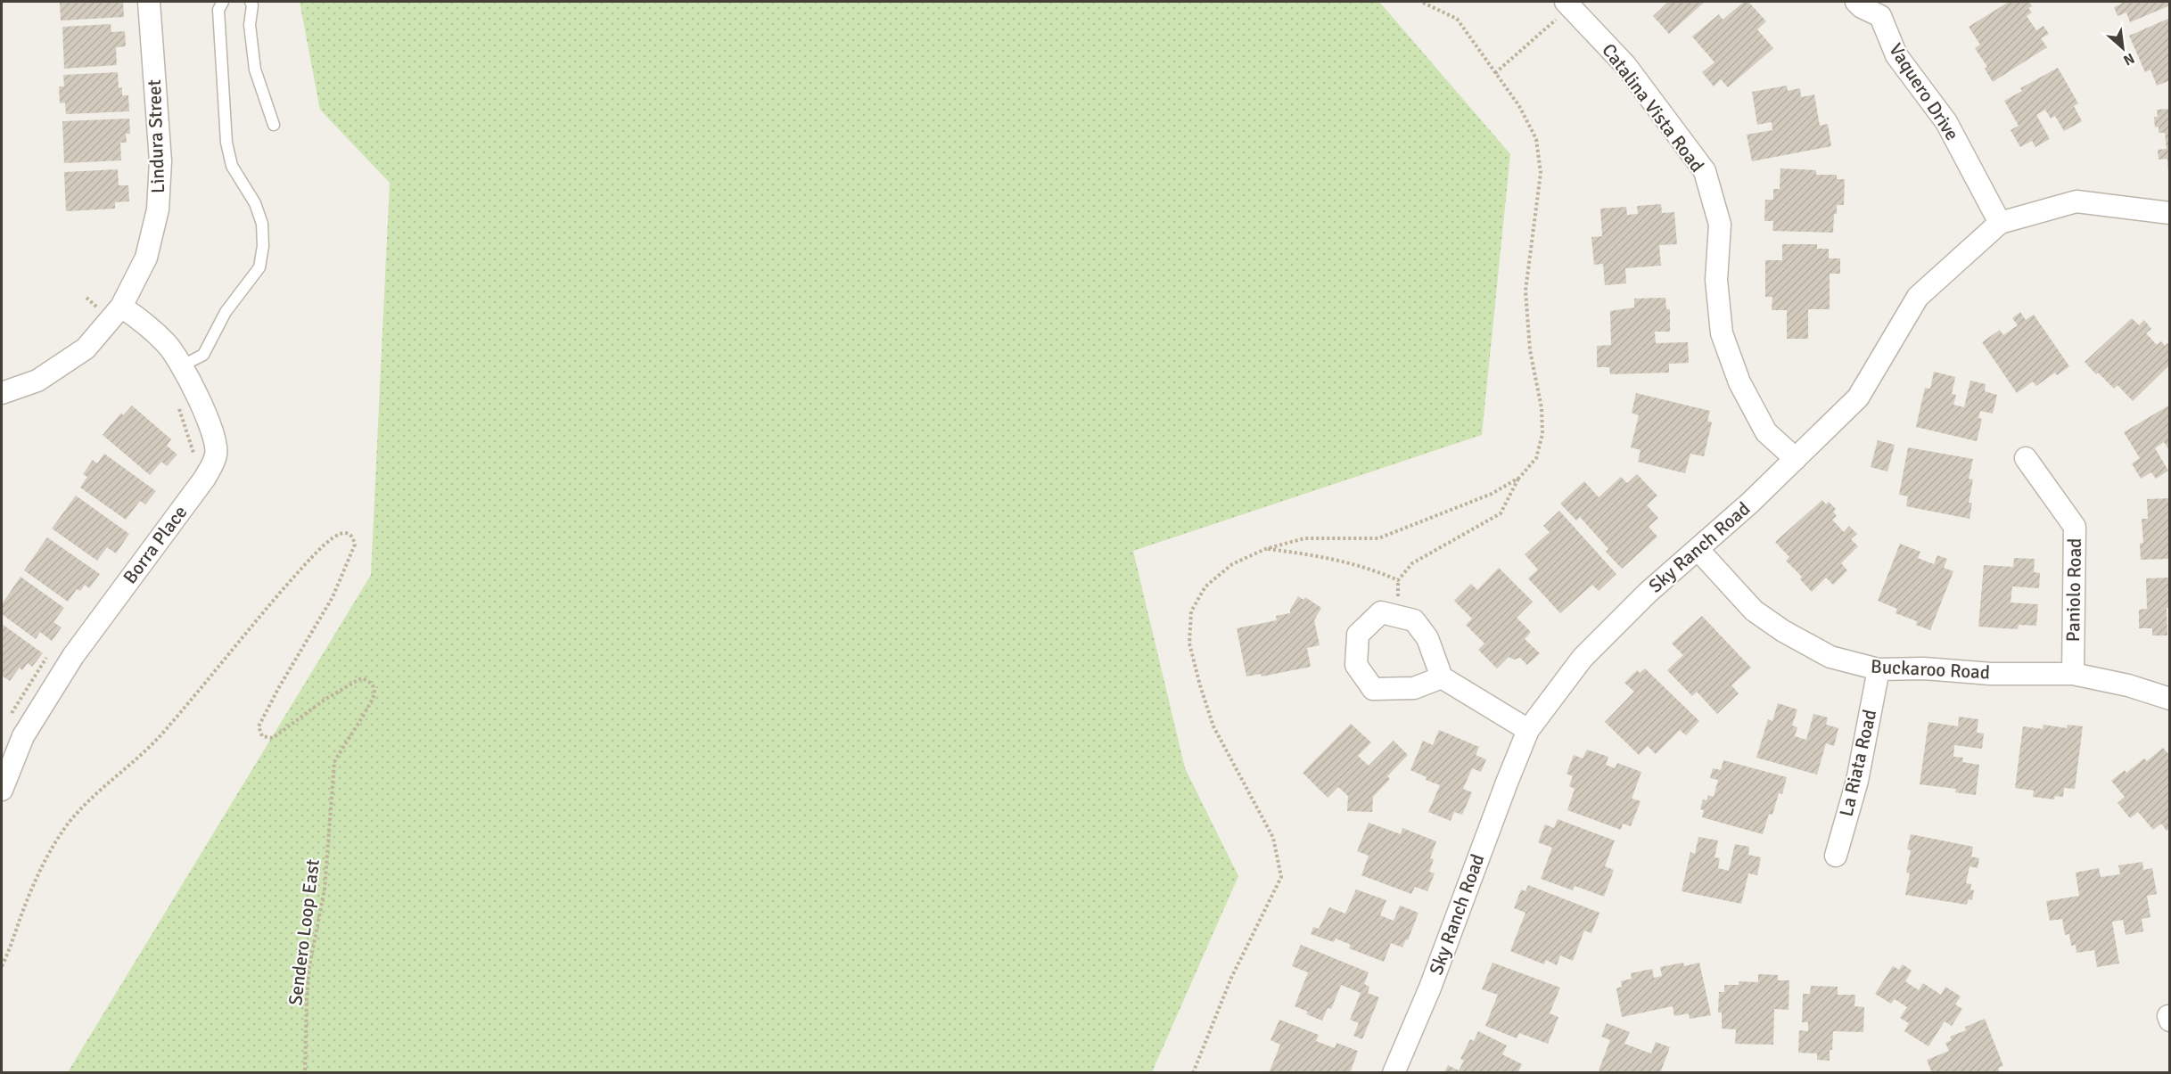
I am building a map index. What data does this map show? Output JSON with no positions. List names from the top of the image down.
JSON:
{
  "streets": {
    "street": [
      "Vaquero Drive",
      "Catalina Vista Road",
      "Lindura Street",
      "Borra Place",
      "Sky Ranch Road",
      "Paniolo Road",
      "Buckaroo Road",
      "La Riata Road"
    ],
    "path": ["Sendero Loop East"]
  },
  "crossings": [
    ["Vaquero Drive", "Sky Ranch Road"],
    ["Catalina Vista Road", "Sky Ranch Road"],
    ["Lindura Street", "Borra Place"],
    ["Sky Ranch Road", "Buckaroo Road"],
    ["Paniolo Road", "Buckaroo Road"],
    ["Buckaroo Road", "La Riata Road"]
  ],
  "north": "bottom right"
}
